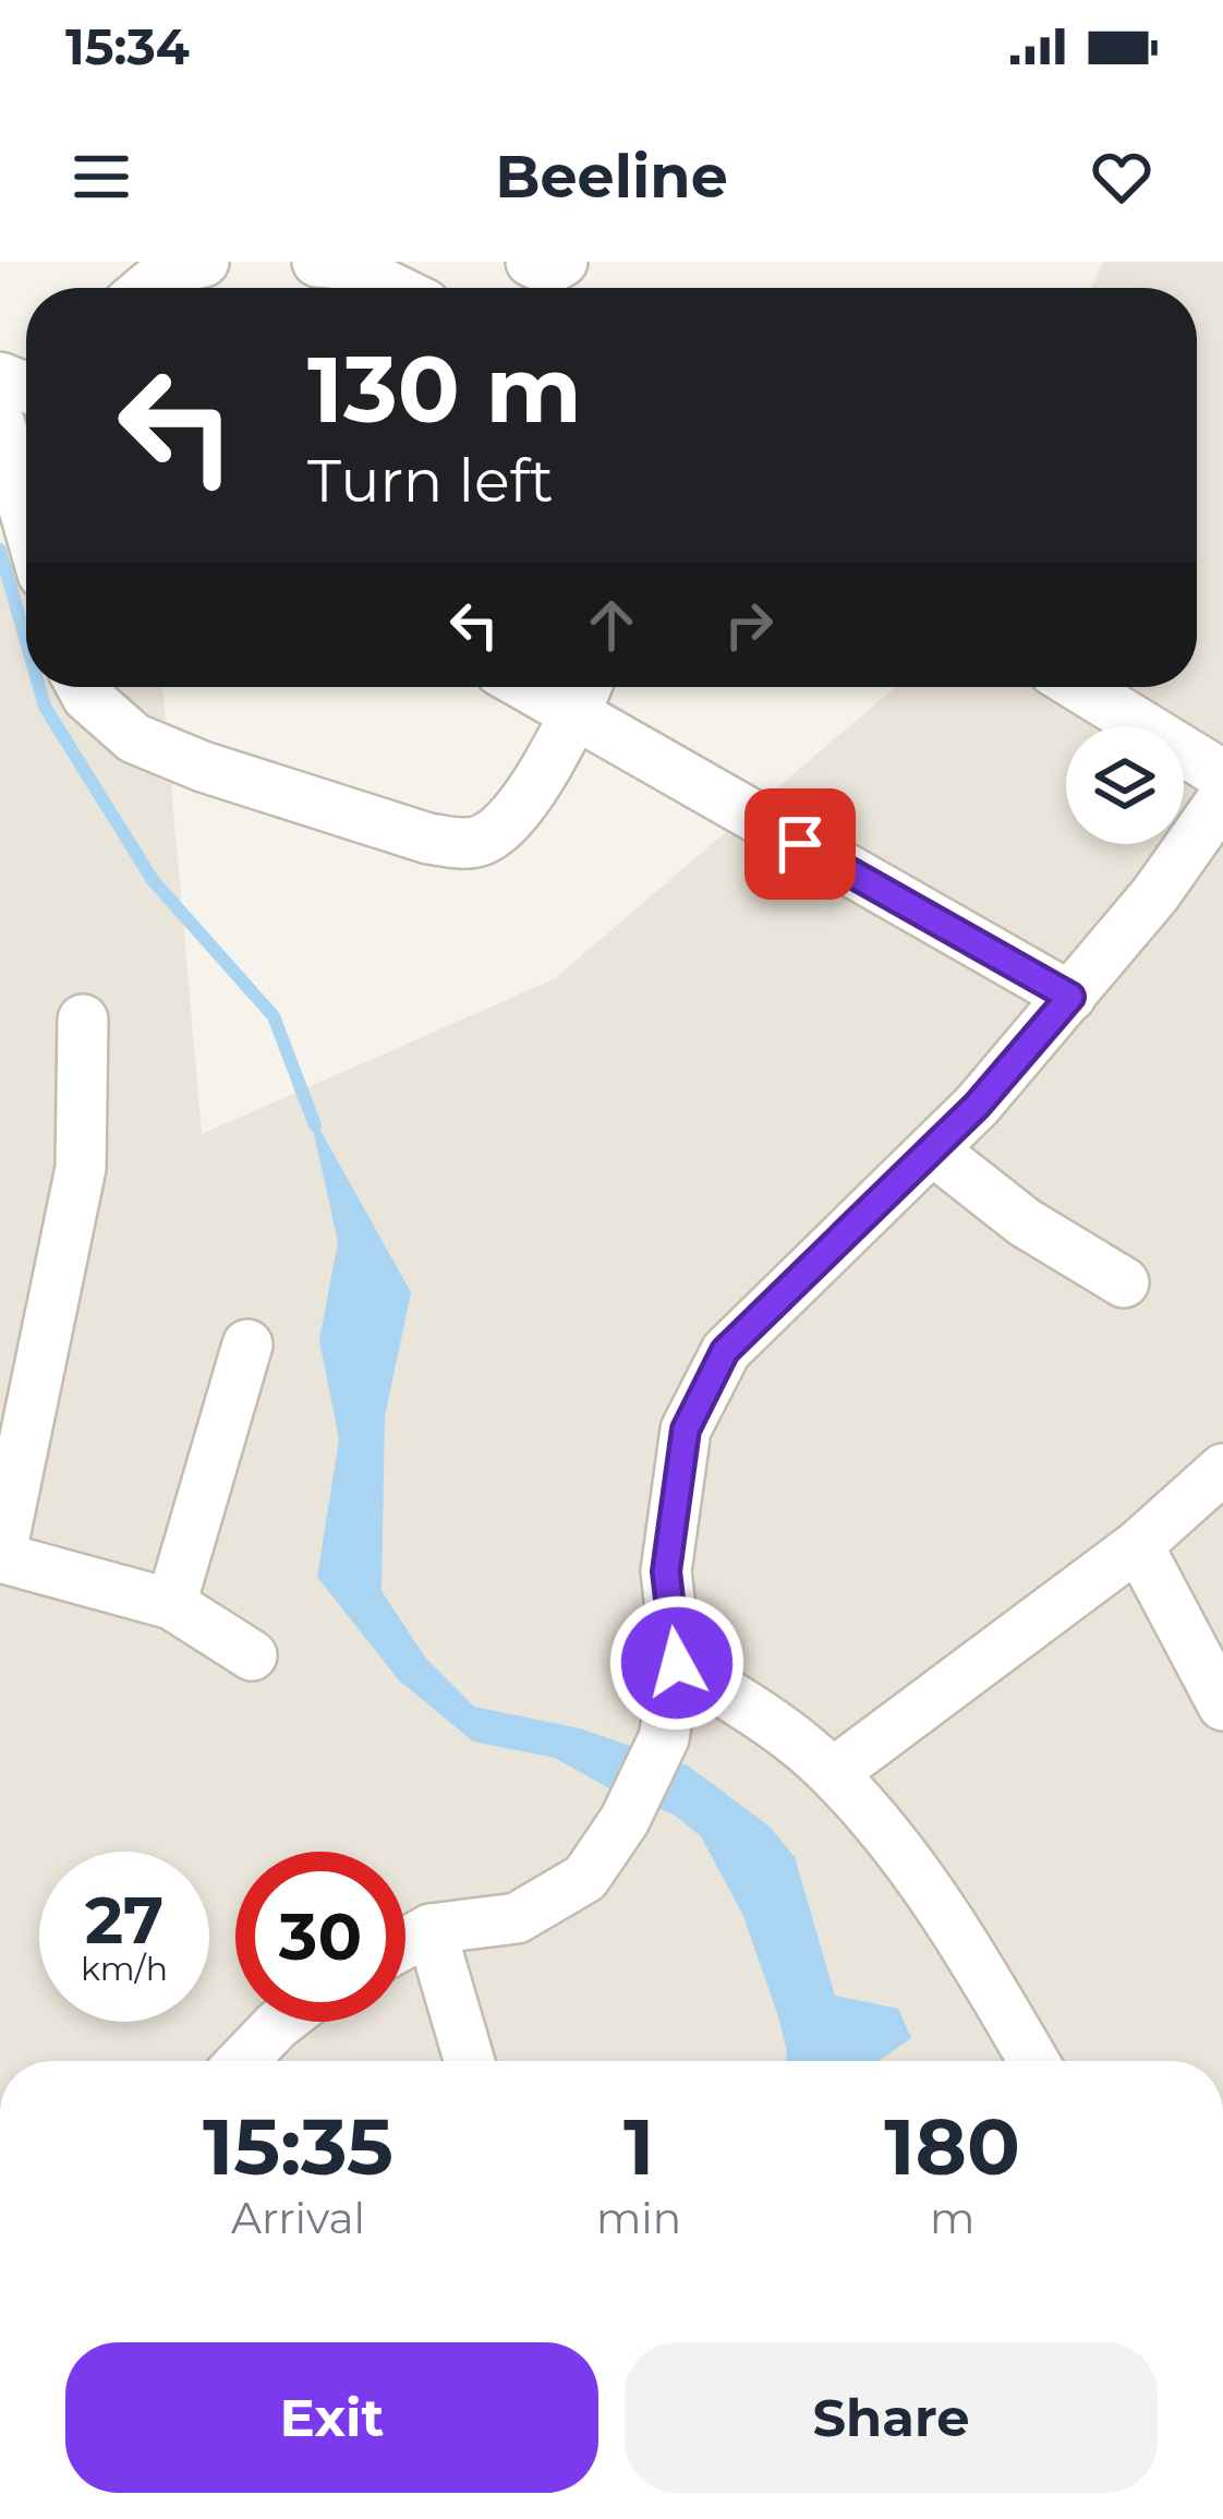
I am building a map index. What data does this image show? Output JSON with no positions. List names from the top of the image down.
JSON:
{
  "page": {
    "status": "15:34",
    "header": "Beeline",
    "turn": ["130 m", "Turn left"],
    "speed": "27 km/h",
    "limit": "30",
    "eta": [
      "15:35",
      "Arrival",
      "1",
      "min",
      "180",
      "m"
    ],
    "buttons": ["Exit", "Share"]
  }
}
